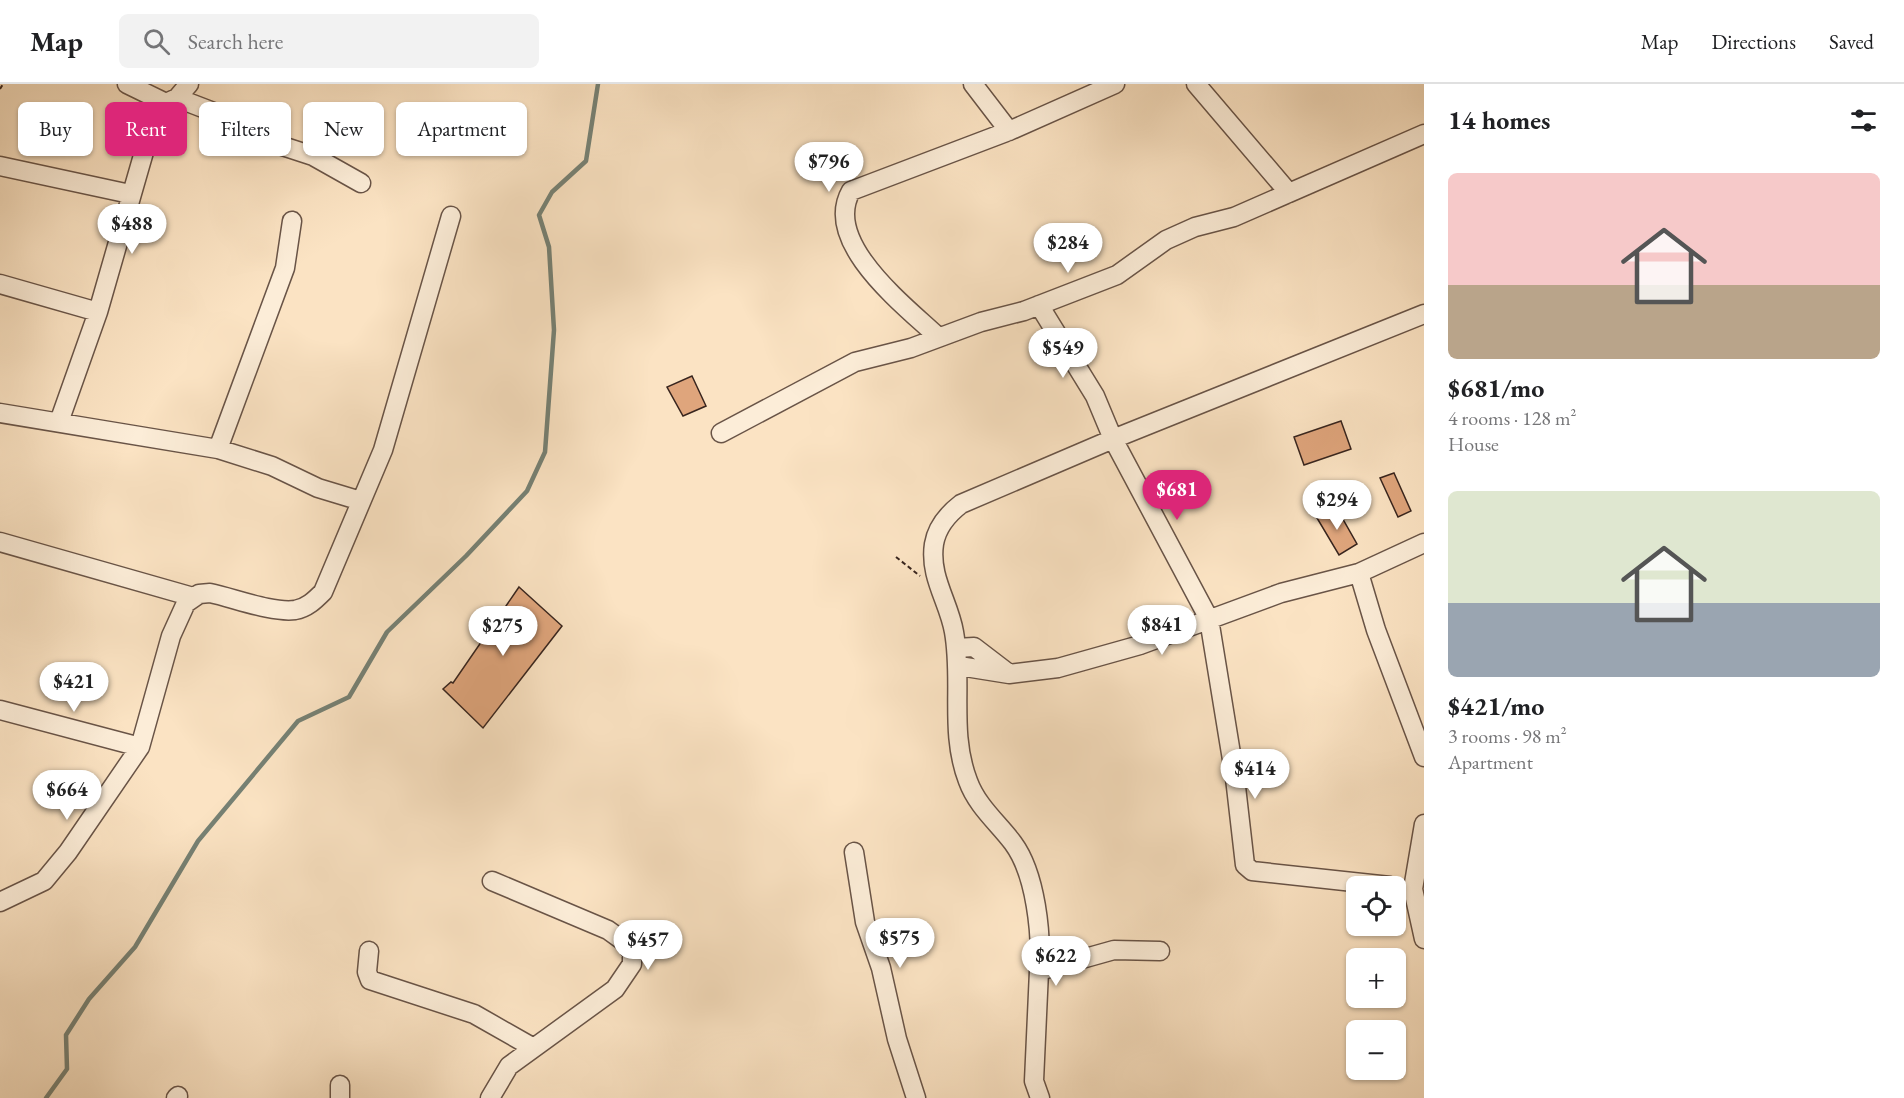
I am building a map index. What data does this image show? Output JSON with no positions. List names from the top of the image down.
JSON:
{
  "page": {
    "header": "Map",
    "search": "Search here",
    "nav": ["Map", "Directions", "Saved"],
    "heading": "14 homes",
    "chip": [
      "Buy",
      "Rent",
      "Filters",
      "New",
      "Apartment"
    ],
    "price": [
      "$796",
      "$488",
      "$284",
      "$549",
      "$681",
      "$294",
      "$841",
      "$275",
      "$421",
      "$414",
      "$664",
      "$575",
      "$457",
      "$622"
    ],
    "list": [
      {
        "name": "$681/mo",
        "note": "4 rooms · 128 m² · House"
      },
      {
        "name": "$421/mo",
        "note": "3 rooms · 98 m² · Apartment"
      }
    ],
    "map_buttons": ["+", "−"]
  }
}
